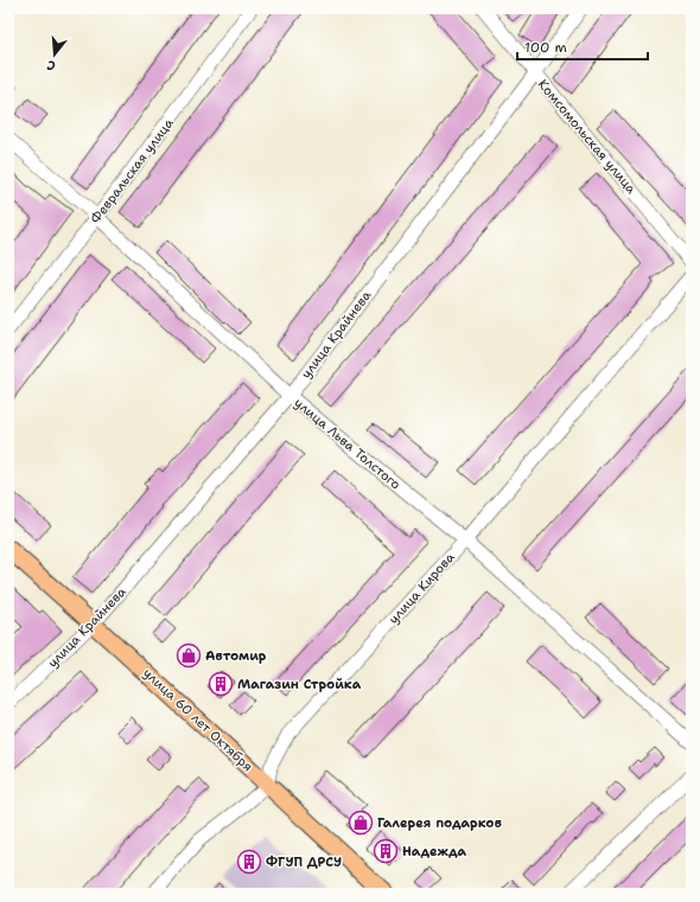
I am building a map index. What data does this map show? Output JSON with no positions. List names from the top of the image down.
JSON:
{
  "streets": {
    "main road": ["улица 60 лет Октября"],
    "street": [
      "Комсомольская улица",
      "Февральская улица",
      "улица Крайнева",
      "улица Льва Толстого",
      "улица Кирова"
    ]
  },
  "crossings": [
    ["Комсомольская улица", "улица Крайнева"],
    ["Февральская улица", "улица Льва Толстого"],
    ["улица Крайнева", "улица Льва Толстого"],
    ["улица Крайнева", "улица 60 лет Октября"],
    ["улица Льва Толстого", "улица Кирова"],
    ["улица Кирова", "улица 60 лет Октября"]
  ],
  "places": {
    "shop": ["Автомир", "Галерея подарков"],
    "building": ["Магазин Стройка", "Надежда", "ФГУП ДРСУ"]
  },
  "scale_bar": "100 m",
  "north": "bottom"
}
